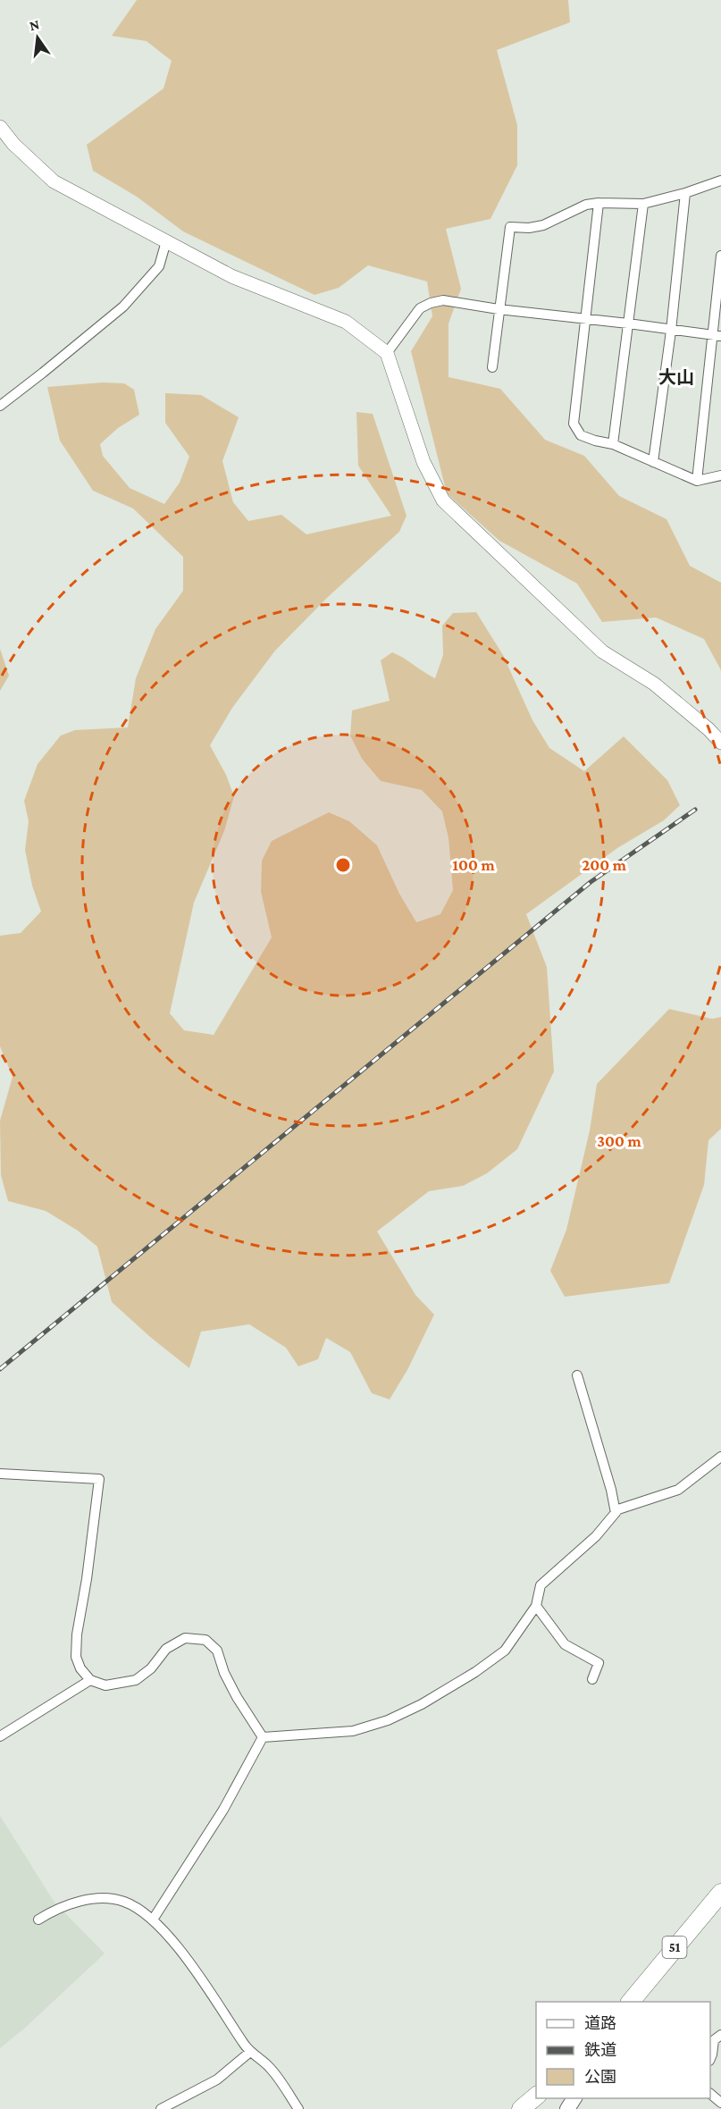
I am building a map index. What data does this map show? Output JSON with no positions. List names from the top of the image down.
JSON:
{
  "streets": {
    "highway": ["51"]
  },
  "districts": ["大山"],
  "legend": ["道路", "鉄道", "公園"],
  "north": "top",
  "rings": ["100 m", "200 m", "300 m"]
}
